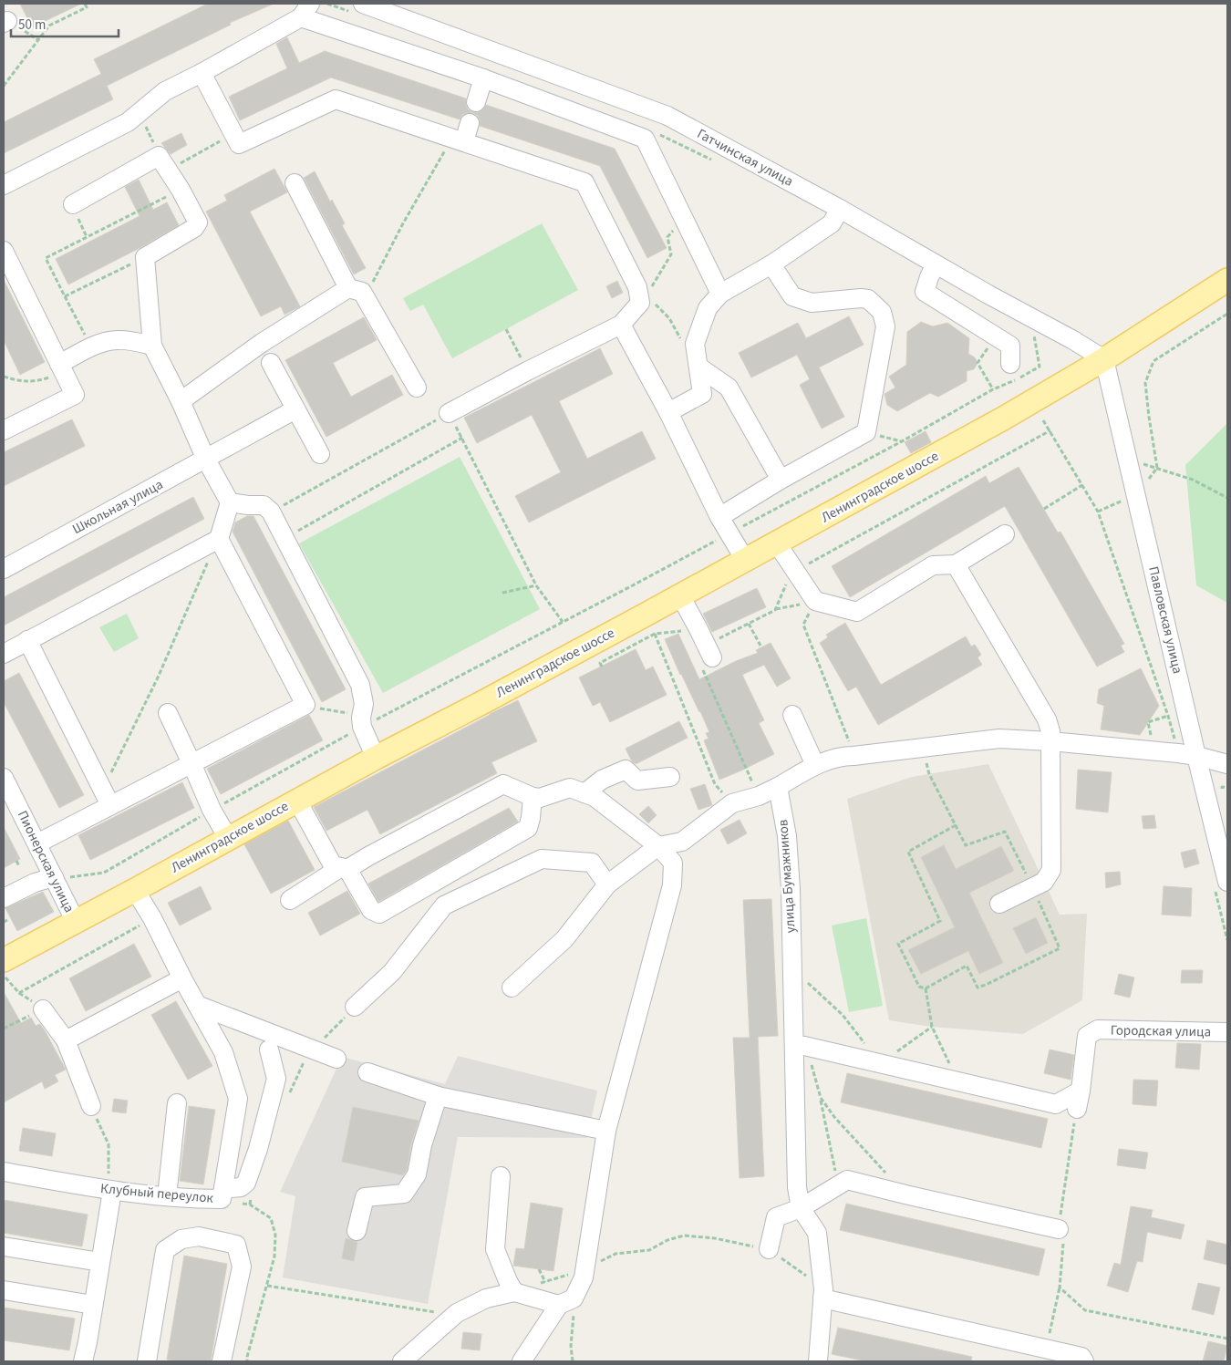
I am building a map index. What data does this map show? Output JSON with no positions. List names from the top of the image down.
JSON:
{
  "streets": {
    "main road": ["Ленинградское шоссе"],
    "street": [
      "Гатчинская улица",
      "Школьная улица",
      "Павловская улица",
      "Пионерская улица",
      "улица Бумажников",
      "Городская улица",
      "Клубный переулок"
    ]
  },
  "crossings": [
    ["Гатчинская улица", "Ленинградское шоссе"],
    ["Гатчинская улица", "Павловская улица"],
    ["Ленинградское шоссе", "Павловская улица"],
    ["Ленинградское шоссе", "Пионерская улица"],
    ["Ленинградское шоссе", "Клубный переулок"]
  ],
  "scale_bar": "50 m"
}
